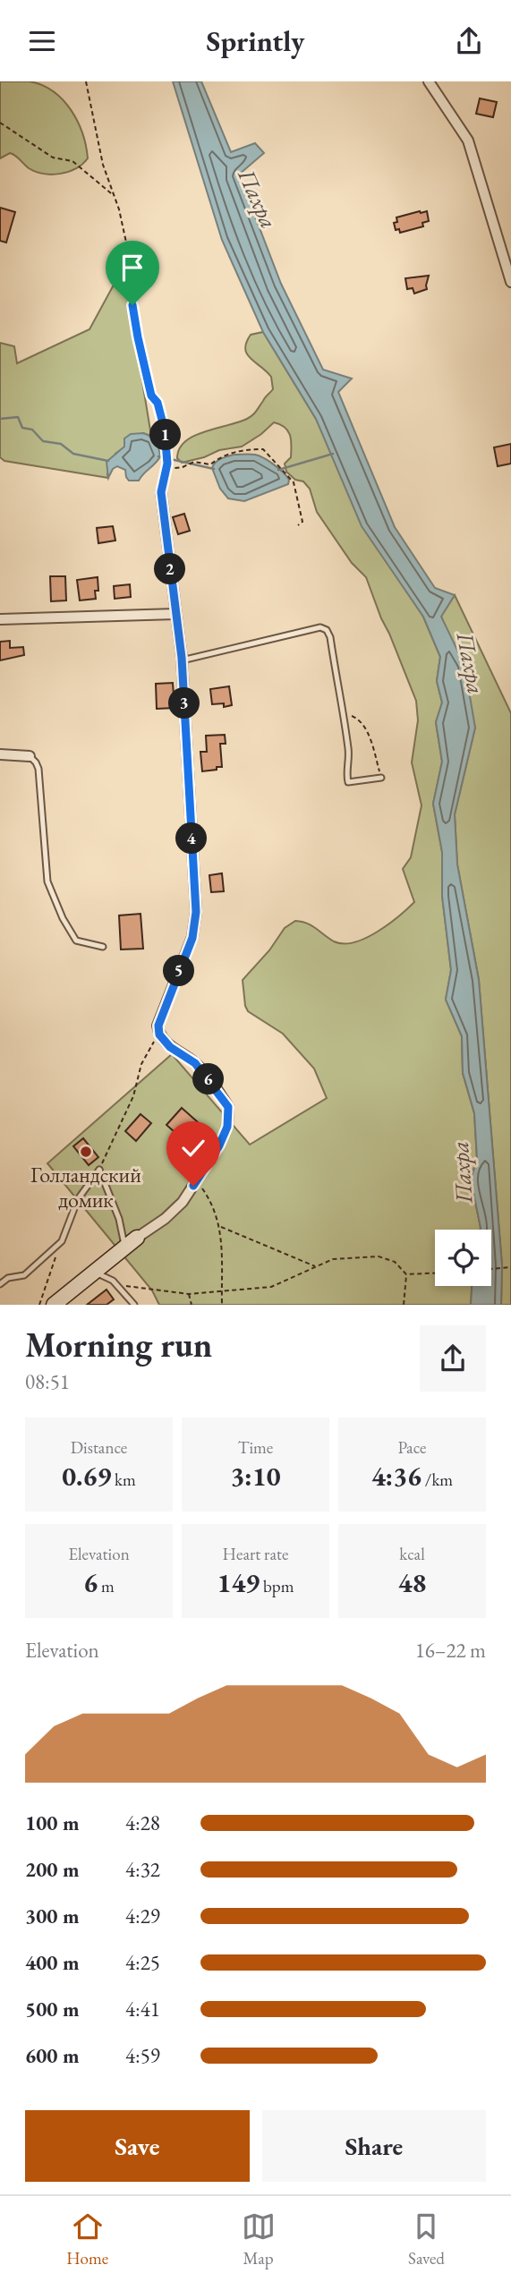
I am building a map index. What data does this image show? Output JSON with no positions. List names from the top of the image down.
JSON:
{
  "water": ["Пахра"],
  "places": ["Голландский домик"],
  "page": {
    "header": "Sprintly",
    "pins": [
      "1",
      "2",
      "3",
      "4",
      "5",
      "6"
    ],
    "heading": ["Morning run", "08:51"],
    "stats": [
      ["Distance", "0.69 km"],
      ["Time", "3:10"],
      ["Pace", "4:36 /km"],
      ["Elevation", "6 m"],
      ["Heart rate", "149 bpm"],
      ["kcal", "48"]
    ],
    "chart": ["Elevation", "16–22 m"],
    "list": [
      {
        "name": "100 m",
        "note": "4:28"
      },
      {
        "name": "200 m",
        "note": "4:32"
      },
      {
        "name": "300 m",
        "note": "4:29"
      },
      {
        "name": "400 m",
        "note": "4:25"
      },
      {
        "name": "500 m",
        "note": "4:41"
      },
      {
        "name": "600 m",
        "note": "4:59"
      }
    ],
    "buttons": ["Save", "Share"],
    "tabs": ["Home", "Map", "Saved"]
  }
}
